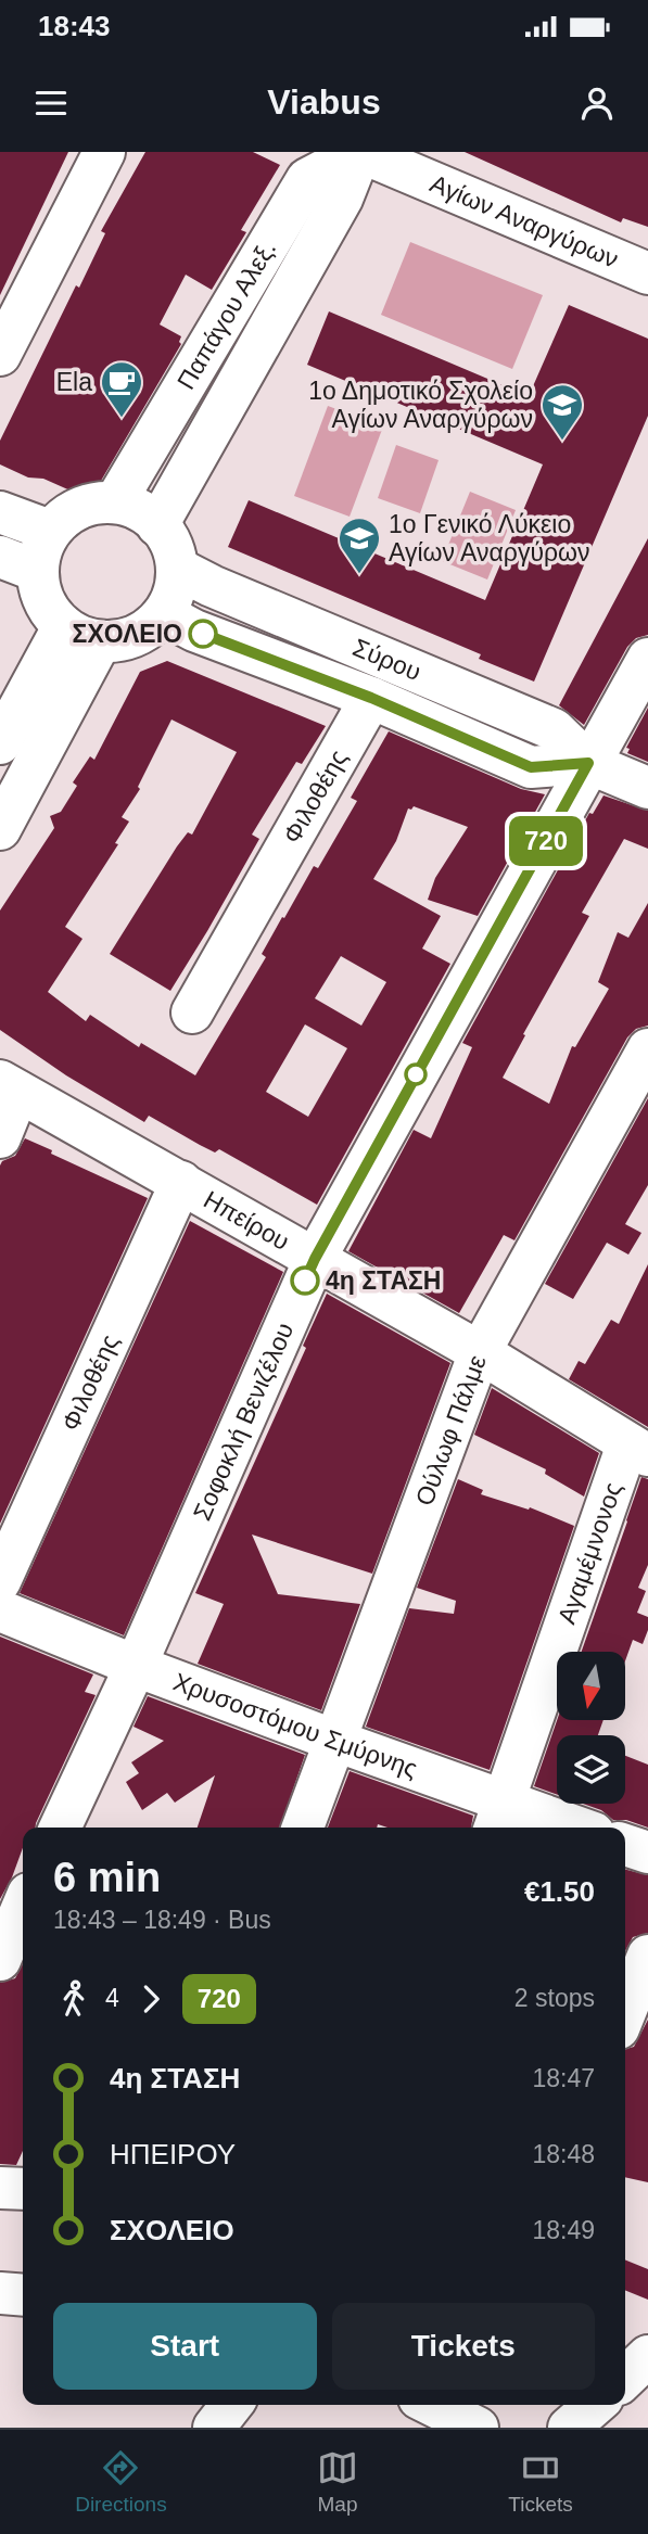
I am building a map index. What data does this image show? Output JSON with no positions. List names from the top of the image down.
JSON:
{
  "streets": {
    "street": [
      "Αγίων Αναργύρων",
      "Παπάγου Αλεξ.",
      "Σύρου",
      "Φιλοθέης",
      "Ηπείρου",
      "Σοφοκλή Βενιζέλου",
      "Ούλωφ Πάλμε",
      "Αγαμέμνονος",
      "Χρυσοστόμου Σμύρνης"
    ]
  },
  "crossings": [
    ["Αγίων Αναργύρων", "Παπάγου Αλεξ."],
    ["Παπάγου Αλεξ.", "Σύρου"],
    ["Σύρου", "Φιλοθέης"],
    ["Σύρου", "Σοφοκλή Βενιζέλου"],
    ["Φιλοθέης", "Ηπείρου"],
    ["Ηπείρου", "Σοφοκλή Βενιζέλου"],
    ["Ηπείρου", "Ούλωφ Πάλμε"],
    ["Ηπείρου", "Αγαμέμνονος"],
    ["Σοφοκλή Βενιζέλου", "Χρυσοστόμου Σμύρνης"],
    ["Ούλωφ Πάλμε", "Χρυσοστόμου Σμύρνης"],
    ["Αγαμέμνονος", "Χρυσοστόμου Σμύρνης"]
  ],
  "places": {
    "cafe": ["Ela"],
    "school or university": ["1ο Δημοτικό Σχολείο Αγίων Αναργύρων", "1ο Γενικό Λύκειο Αγίων Αναργύρων"],
    "other": ["ΣΧΟΛΕΙΟ", "4η ΣΤΑΣΗ"]
  },
  "lines": ["bus line 720"],
  "north": "bottom",
  "page": {
    "status": "18:43",
    "header": "Viabus",
    "on_map": "720",
    "heading": ["6 min", "18:43 – 18:49 · Bus", "€1.50"],
    "legs": ["4", "720", "2 stops"],
    "list": [
      {
        "name": "4η ΣΤΑΣΗ",
        "value": "18:47"
      },
      {
        "name": "ΗΠΕΙΡΟΥ",
        "value": "18:48"
      },
      {
        "name": "ΣΧΟΛΕΙΟ",
        "value": "18:49"
      }
    ],
    "buttons": ["Start", "Tickets"],
    "tabs": ["Directions", "Map", "Tickets"]
  }
}
